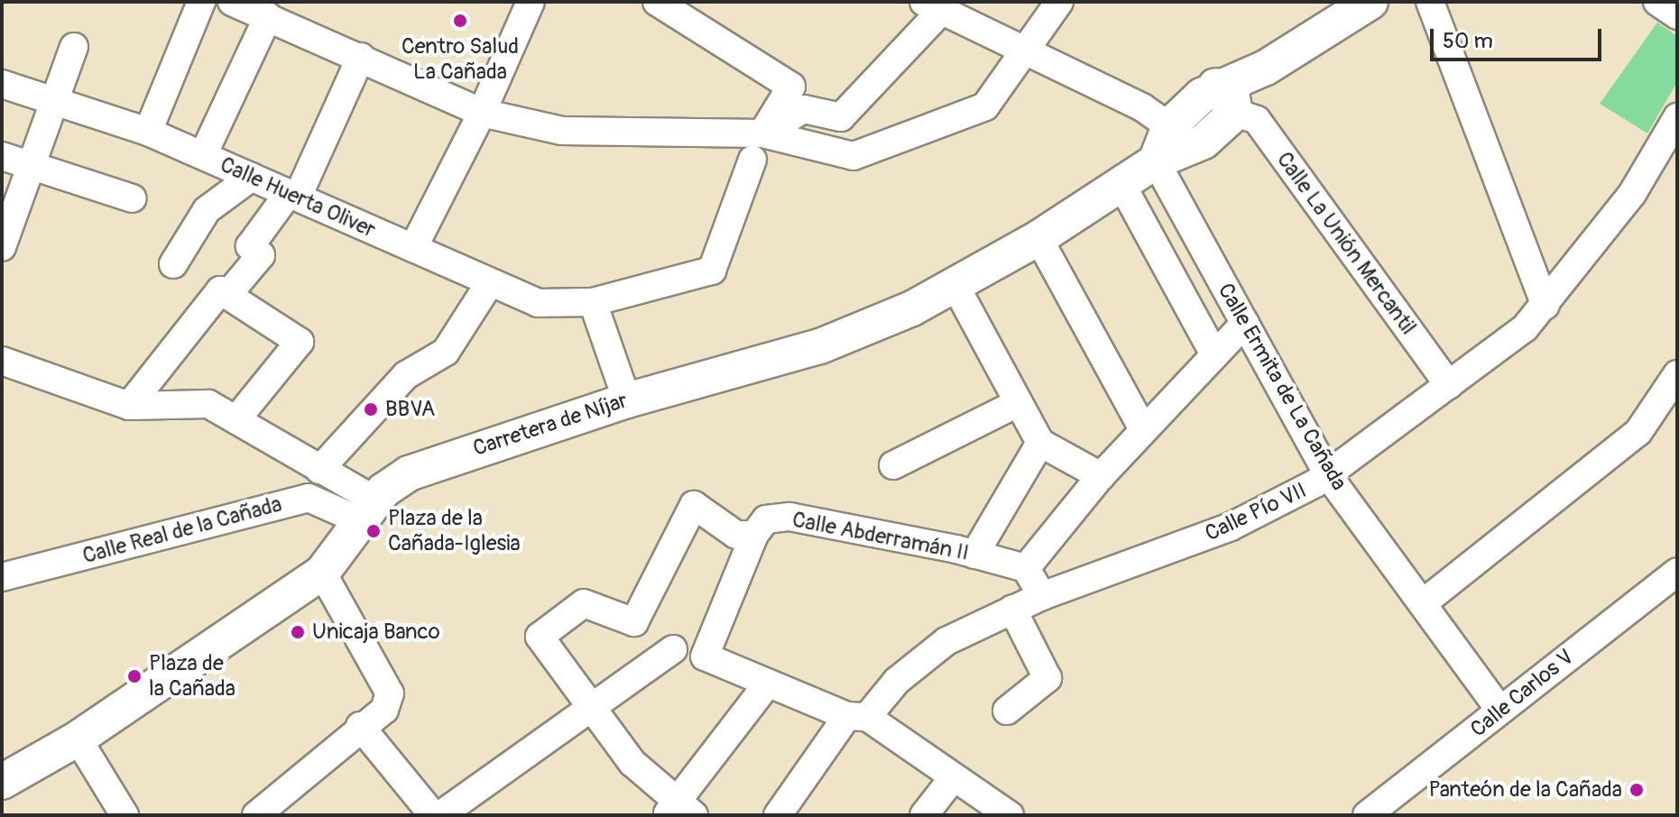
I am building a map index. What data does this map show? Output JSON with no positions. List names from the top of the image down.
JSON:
{
  "streets": {
    "main road": ["Carretera de Níjar"],
    "street": [
      "Calle Huerta Oliver",
      "Calle La Unión Mercantil",
      "Calle Ermita de La Cañada",
      "Calle Pío VII",
      "Calle Real de la Cañada",
      "Calle Abderramán II",
      "Calle Carlos V"
    ]
  },
  "crossings": [
    ["Calle La Unión Mercantil", "Carretera de Níjar"],
    ["Calle La Unión Mercantil", "Calle Pío VII"],
    ["Calle Ermita de La Cañada", "Carretera de Níjar"],
    ["Calle Ermita de La Cañada", "Calle Pío VII"],
    ["Calle Ermita de La Cañada", "Calle Carlos V"],
    ["Carretera de Níjar", "Calle Real de la Cañada"]
  ],
  "places": [
    "Centro Salud La Cañada",
    "BBVA",
    "Plaza de la Cañada-Iglesia",
    "Unicaja Banco",
    "Plaza de la Cañada",
    "Panteón de la Cañada"
  ],
  "scale_bar": "50 m"
}
